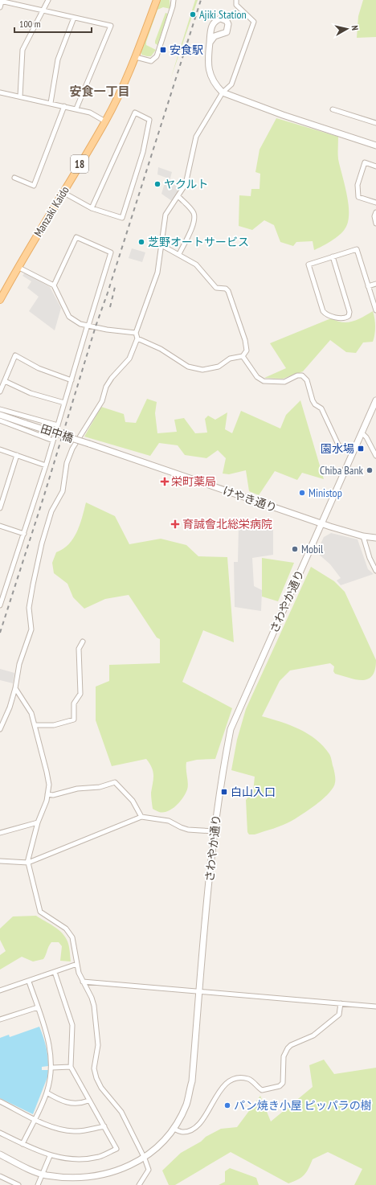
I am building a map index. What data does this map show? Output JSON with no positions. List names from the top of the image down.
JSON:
{
  "streets": {
    "main road": ["18", "Manzaki Kaido"],
    "street": ["田中橋", "けやき通り", "さわやか通り"]
  },
  "crossings": [
    ["田中橋", "けやき通り"],
    ["けやき通り", "さわやか通り"]
  ],
  "districts": ["安食一丁目"],
  "places": {
    "other": [
      "Ajiki Station",
      "ヤクルト",
      "芝野オートサービス",
      "Chiba Bank",
      "Ministop",
      "Mobil",
      "パン焼き小屋 ピッパラの樹"
    ],
    "transit": ["安食駅", "園水場", "白山入口"],
    "health": ["栄町薬局", "育誠會北総栄病院"]
  },
  "scale_bar": "100 m",
  "north": "right"
}
